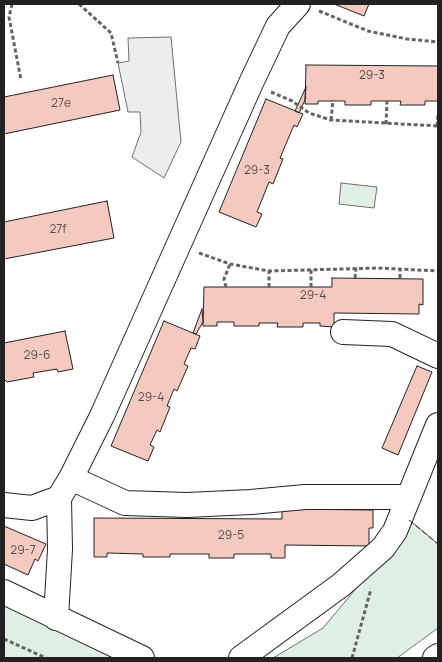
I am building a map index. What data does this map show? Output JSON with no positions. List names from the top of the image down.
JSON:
{
  "house_numbers": [
    "29-3",
    "27e",
    "29-3",
    "27f",
    "29-4",
    "29-6",
    "29-4",
    "29-5",
    "29-7"
  ]
}
